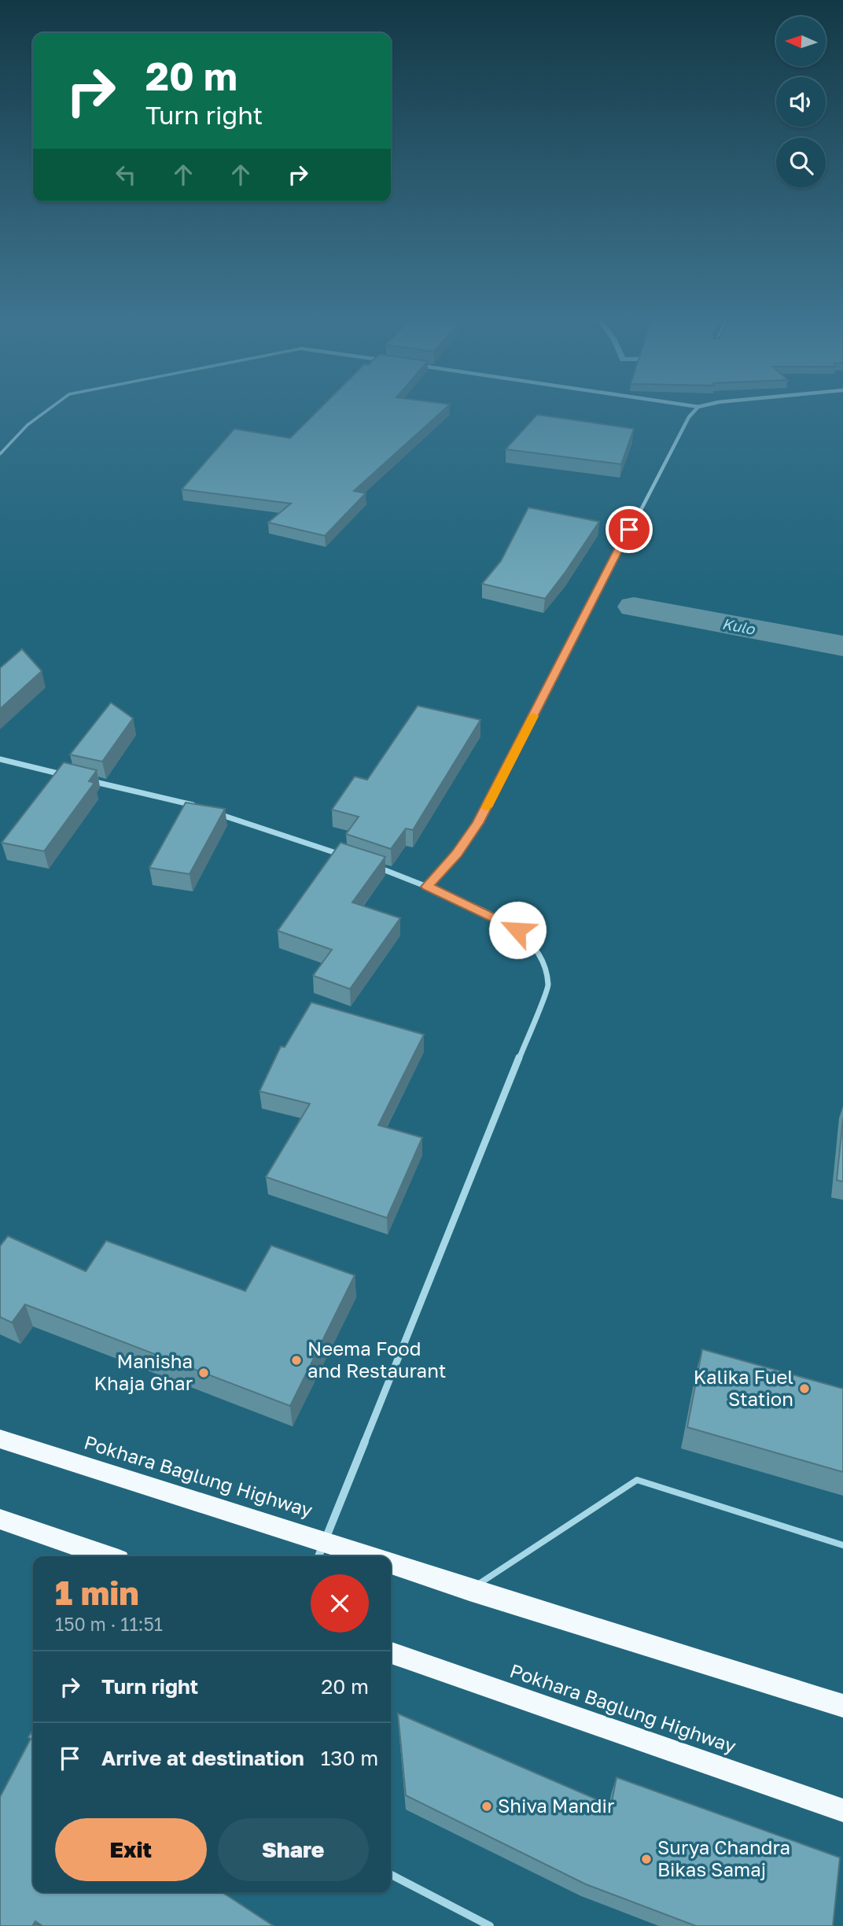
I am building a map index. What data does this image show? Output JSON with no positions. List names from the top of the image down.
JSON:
{
  "streets": {
    "highway": ["Pokhara Baglung Highway"]
  },
  "water": ["Kulo"],
  "places": [
    "Neema Food and Restaurant",
    "Manisha Khaja Ghar",
    "Kalika Fuel Station",
    "Shiva Mandir",
    "Surya Chandra Bikas Samaj"
  ],
  "north": "left",
  "page": {
    "turn": ["20 m", "Turn right"],
    "heading": ["1 min", "150 m · 11:51"],
    "list": [
      {
        "name": "Turn right",
        "value": "20 m"
      },
      {
        "name": "Arrive at destination",
        "value": "130 m"
      }
    ],
    "buttons": ["Exit", "Share"]
  }
}
